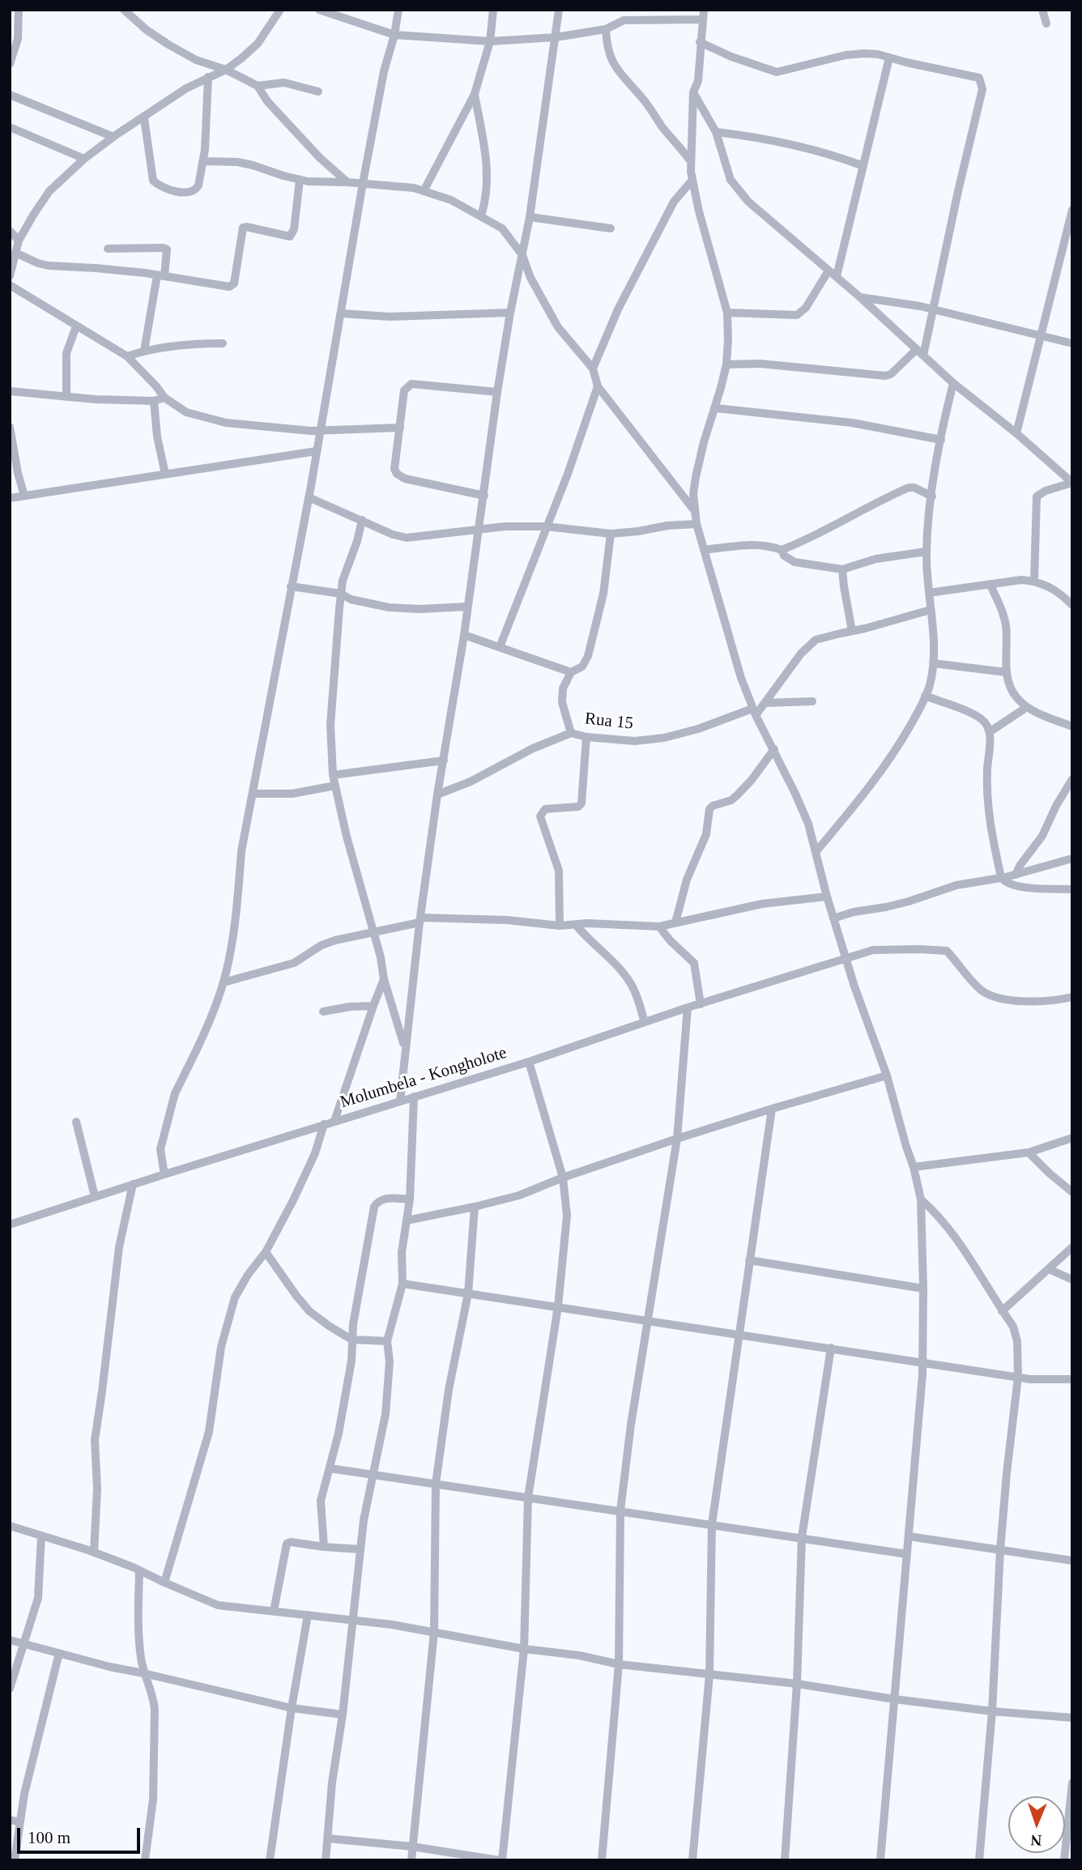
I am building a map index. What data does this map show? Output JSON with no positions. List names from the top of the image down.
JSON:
{
  "streets": {
    "street": ["Rua 15", "Molumbela - Kongholote"]
  },
  "scale_bar": "100 m",
  "north": "bottom"
}
